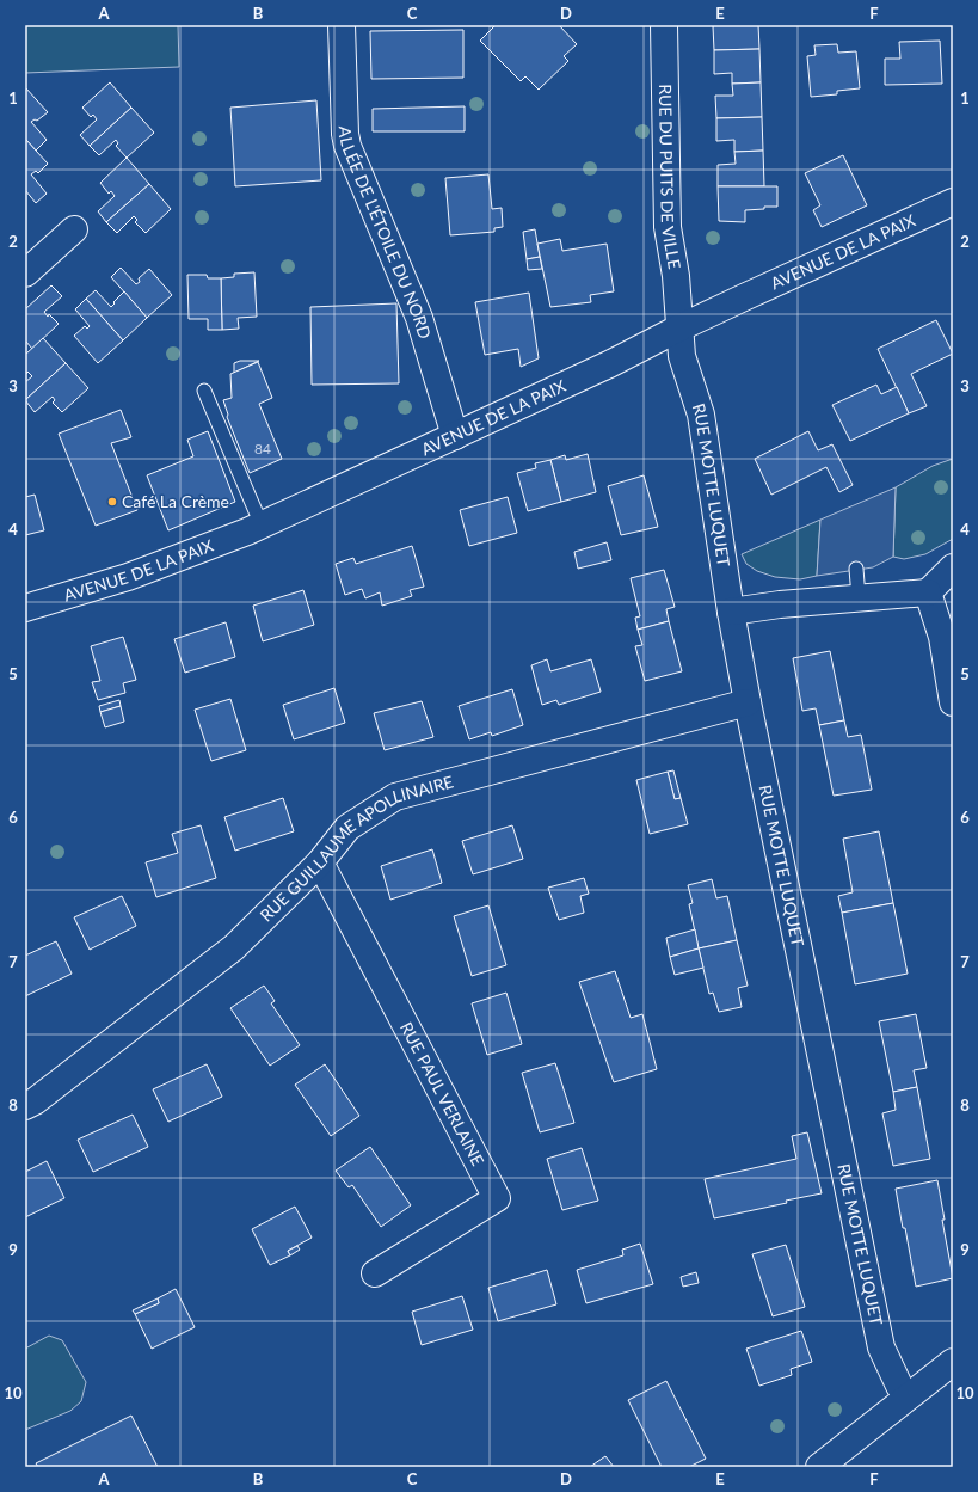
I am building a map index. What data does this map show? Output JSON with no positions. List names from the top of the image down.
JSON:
{
  "streets": {
    "street": [
      "RUE DU PUITS DE VILLE",
      "ALLÉE DE L'ÉTOILE DU NORD",
      "AVENUE DE LA PAIX",
      "RUE MOTTE LUQUET",
      "RUE GUILLAUME APOLLINAIRE",
      "RUE PAUL VERLAINE"
    ]
  },
  "crossings": [
    ["RUE DU PUITS DE VILLE", "AVENUE DE LA PAIX"],
    ["RUE DU PUITS DE VILLE", "RUE MOTTE LUQUET"],
    ["ALLÉE DE L'ÉTOILE DU NORD", "AVENUE DE LA PAIX"],
    ["AVENUE DE LA PAIX", "RUE MOTTE LUQUET"],
    ["RUE MOTTE LUQUET", "RUE GUILLAUME APOLLINAIRE"],
    ["RUE GUILLAUME APOLLINAIRE", "RUE PAUL VERLAINE"]
  ],
  "places": ["Café La Crème"],
  "house_numbers": ["84"],
  "grid": {
    "columns": [
      "A",
      "B",
      "C",
      "D",
      "E",
      "F"
    ],
    "rows": [
      "1",
      "2",
      "3",
      "4",
      "5",
      "6",
      "7",
      "8",
      "9",
      "10"
    ]
  }
}
